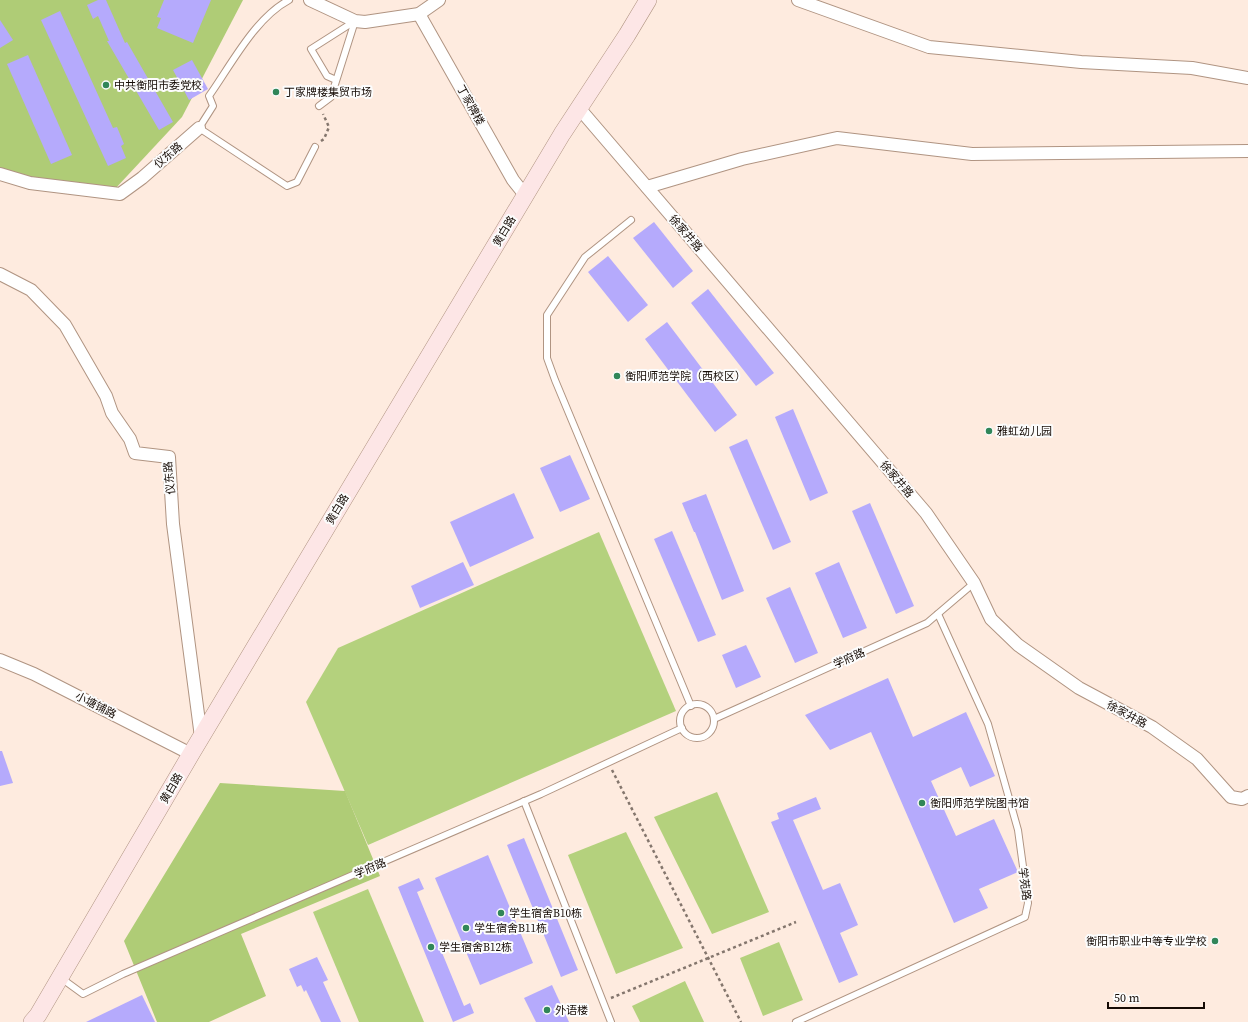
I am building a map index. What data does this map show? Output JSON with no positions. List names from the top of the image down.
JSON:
{
  "streets": {
    "main road": ["黄白路"],
    "street": [
      "丁家牌楼",
      "仪东路",
      "徐家井路",
      "小塘铺路"
    ],
    "lane": ["学府路", "学苑路"]
  },
  "crossings": [
    ["丁家牌楼", "黄白路"],
    ["仪东路", "黄白路"],
    ["黄白路", "徐家井路"],
    ["黄白路", "学府路"],
    ["黄白路", "小塘铺路"],
    ["徐家井路", "学府路"],
    ["学府路", "学苑路"]
  ],
  "places": [
    "中共衡阳市委党校",
    "丁家牌楼集贸市场",
    "衡阳师范学院（西校区）",
    "雅虹幼儿园",
    "衡阳师范学院图书馆",
    "学生宿舍B10栋",
    "学生宿舍B11栋",
    "衡阳市职业中等专业学校",
    "学生宿舍B12栋",
    "外语楼"
  ],
  "scale_bar": "50 m"
}
